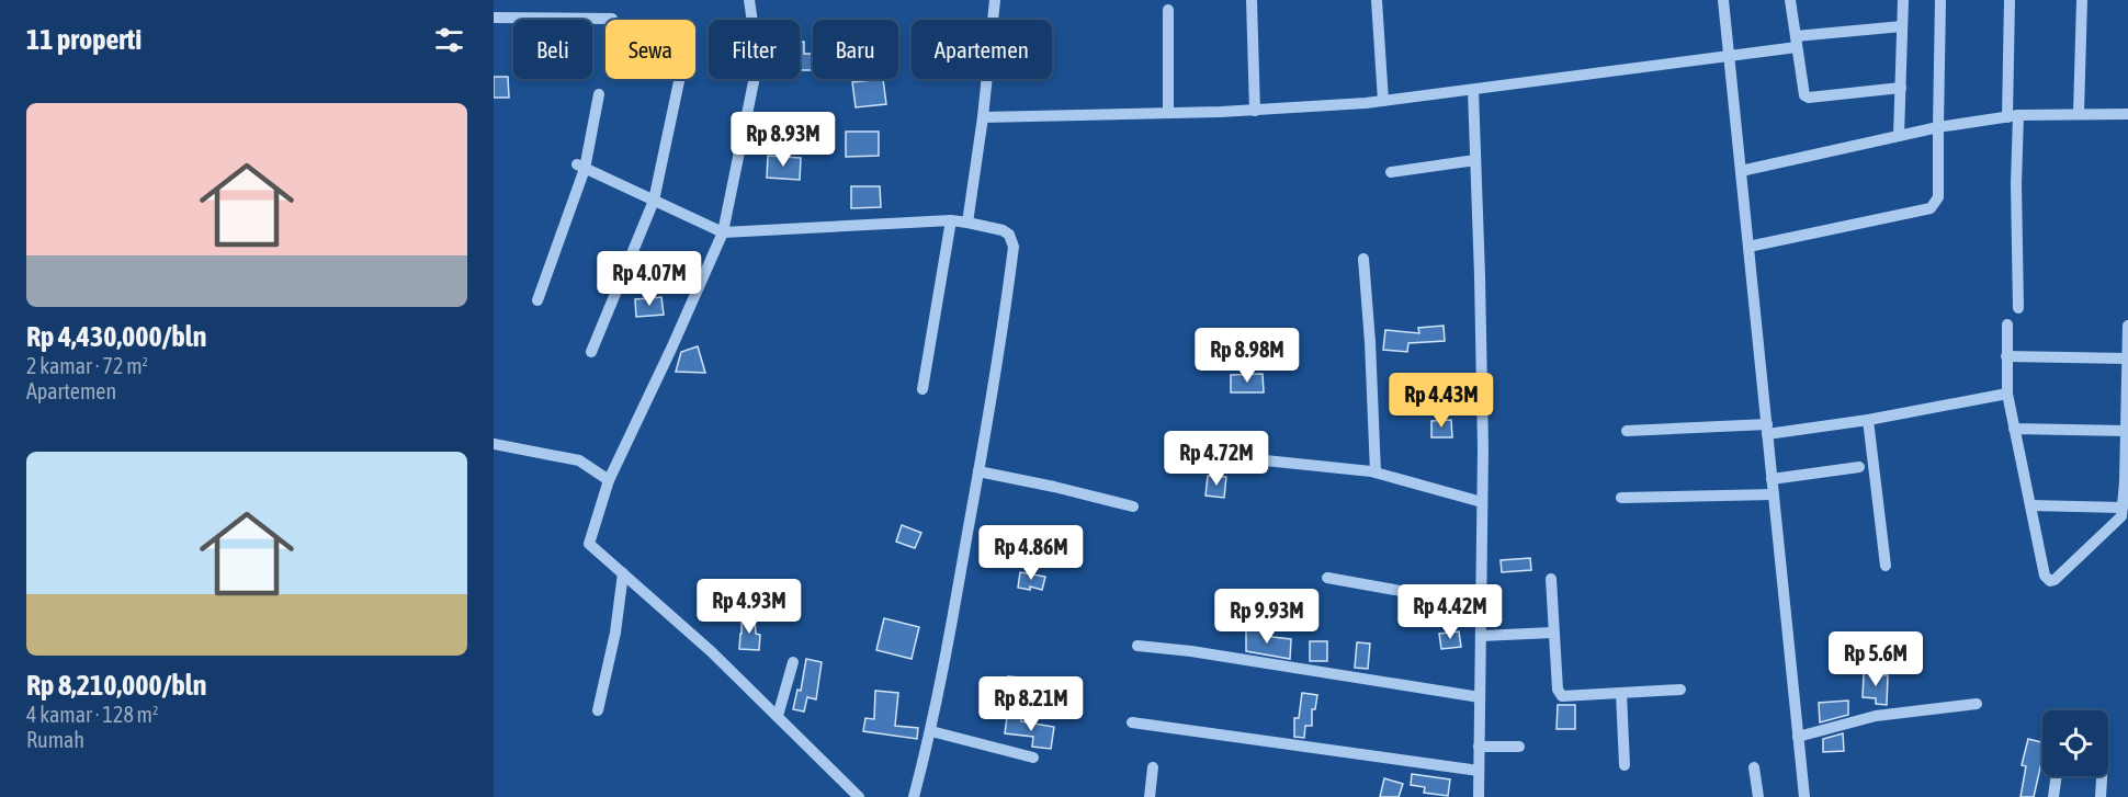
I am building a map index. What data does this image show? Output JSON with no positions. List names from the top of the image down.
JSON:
{
  "page": {
    "heading": "11 properti",
    "chip": [
      "Beli",
      "Sewa",
      "Filter",
      "Baru",
      "Apartemen"
    ],
    "list": [
      {
        "name": "Rp 4,430,000/bln",
        "note": "2 kamar · 72 m² · Apartemen"
      },
      {
        "name": "Rp 8,210,000/bln",
        "note": "4 kamar · 128 m² · Rumah"
      }
    ],
    "price": [
      "Rp 8.93M",
      "Rp 4.07M",
      "Rp 8.98M",
      "Rp 4.43M",
      "Rp 4.72M",
      "Rp 4.86M",
      "Rp 4.93M",
      "Rp 4.42M",
      "Rp 9.93M",
      "Rp 5.6M",
      "Rp 8.21M"
    ]
  }
}
